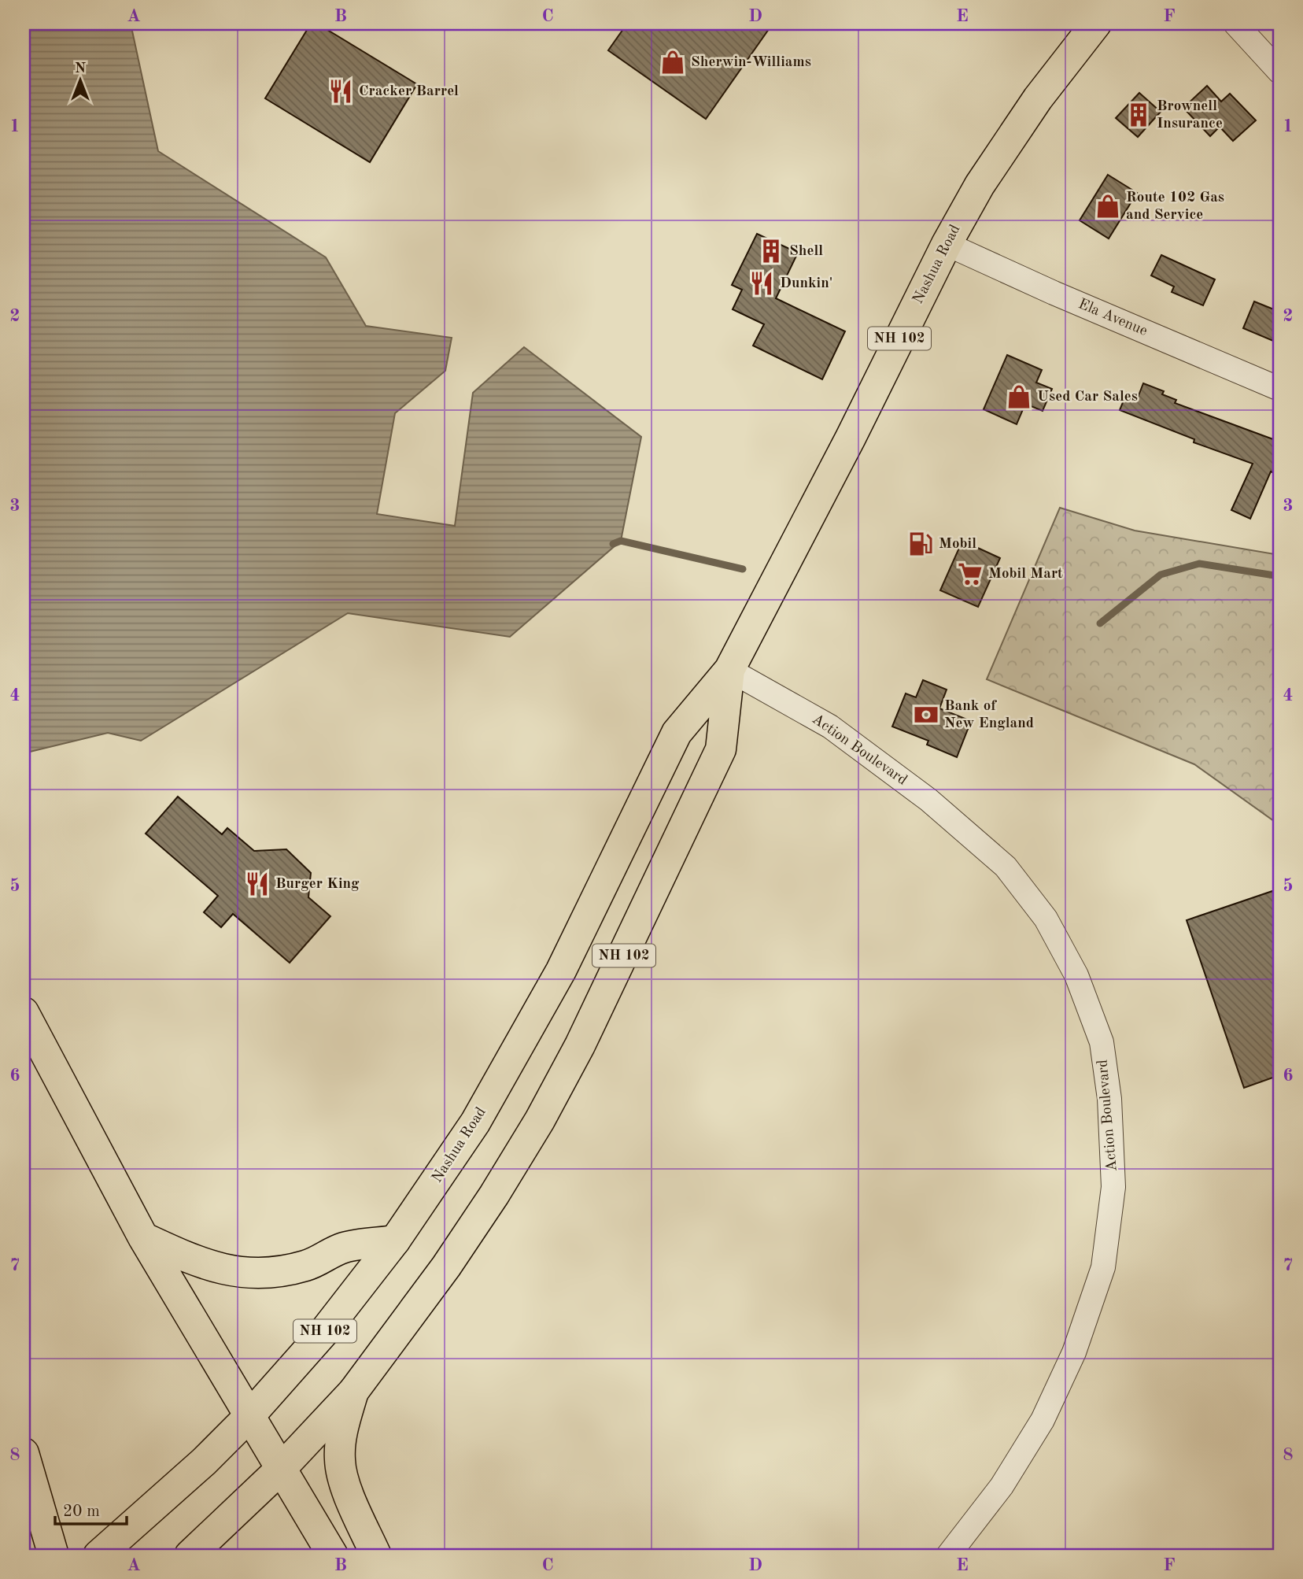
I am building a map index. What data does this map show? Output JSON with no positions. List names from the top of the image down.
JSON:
{
  "streets": {
    "main road": ["Nashua Road", "NH 102"],
    "street": ["Ela Avenue", "Action Boulevard"]
  },
  "crossings": [
    ["Nashua Road", "Ela Avenue"],
    ["Nashua Road", "Action Boulevard"]
  ],
  "places": {
    "shop": ["Sherwin-Williams", "Route 102 Gas and Service", "Used Car Sales"],
    "restaurant": ["Cracker Barrel", "Dunkin'", "Burger King"],
    "building": ["Brownell Insurance", "Shell"],
    "fuel station": ["Mobil"],
    "supermarket": ["Mobil Mart"],
    "bank": ["Bank of New England"]
  },
  "scale_bar": "20 m",
  "north": "top",
  "grid": {
    "columns": [
      "A",
      "B",
      "C",
      "D",
      "E",
      "F"
    ],
    "rows": [
      "1",
      "2",
      "3",
      "4",
      "5",
      "6",
      "7",
      "8"
    ]
  }
}
